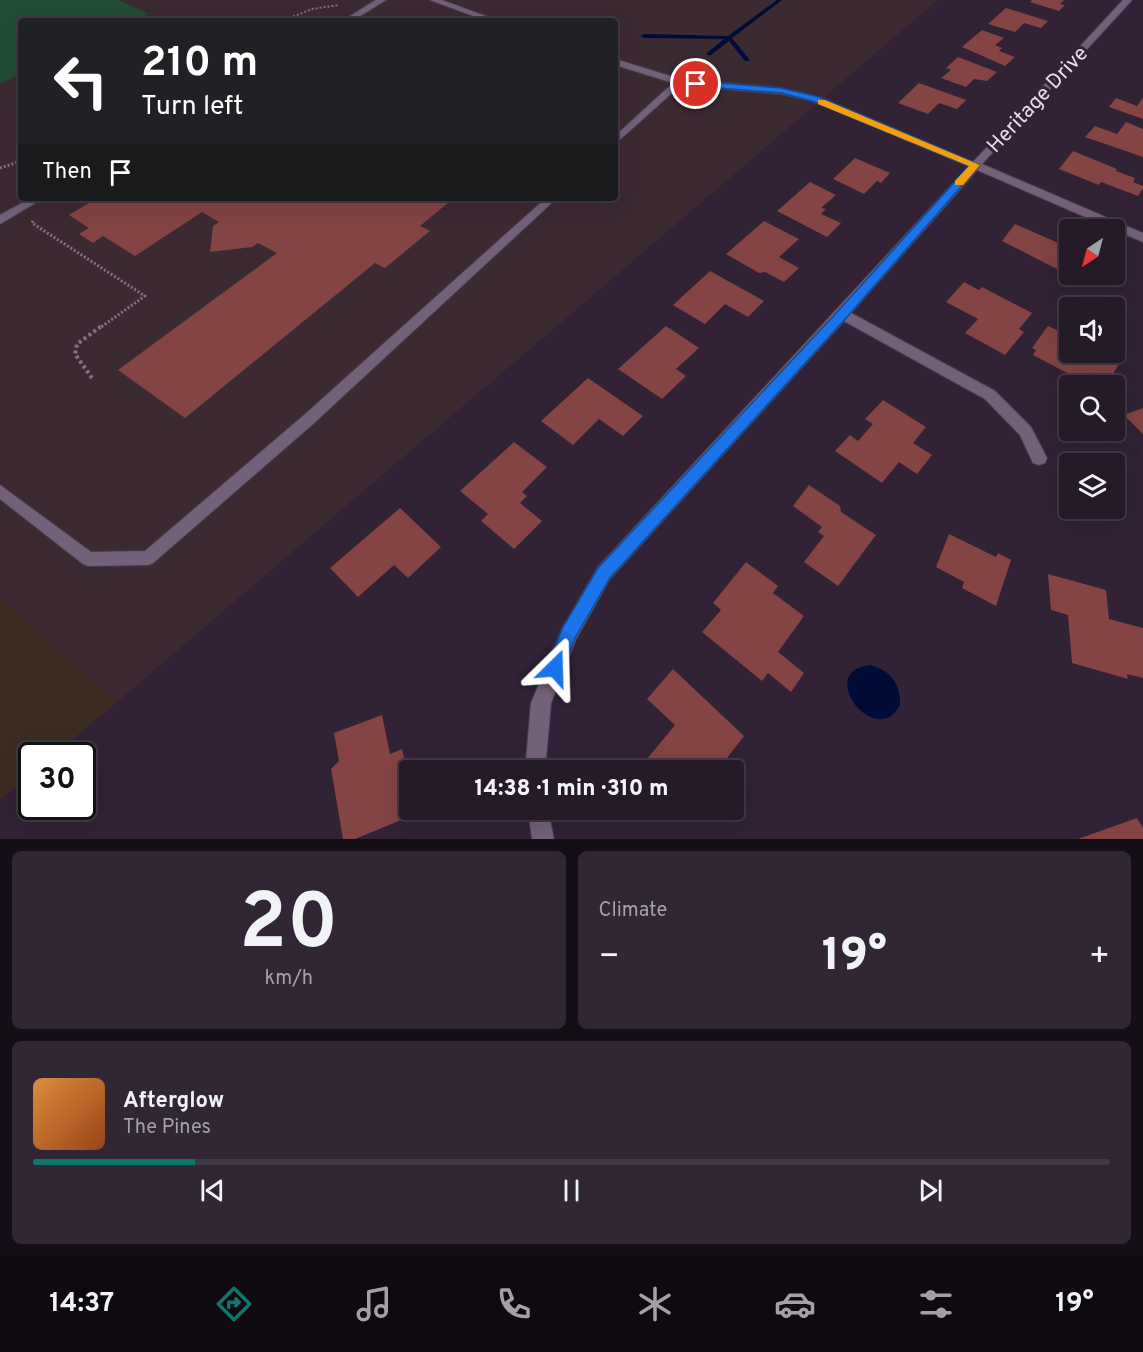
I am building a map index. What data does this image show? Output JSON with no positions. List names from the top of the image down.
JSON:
{
  "streets": {
    "street": ["Heritage Drive"]
  },
  "north": "bottom left",
  "page": {
    "turn": ["210 m", "Turn left"],
    "then": "Then",
    "limit": "30",
    "trip": "14:38 · 1 min · 310 m",
    "tile": [
      ["20", "km/h"],
      "Climate"
    ],
    "heat": ["−", "19°", "+"],
    "song": ["Afterglow", "The Pines"],
    "tabs": ["14:37", "19°"]
  }
}
